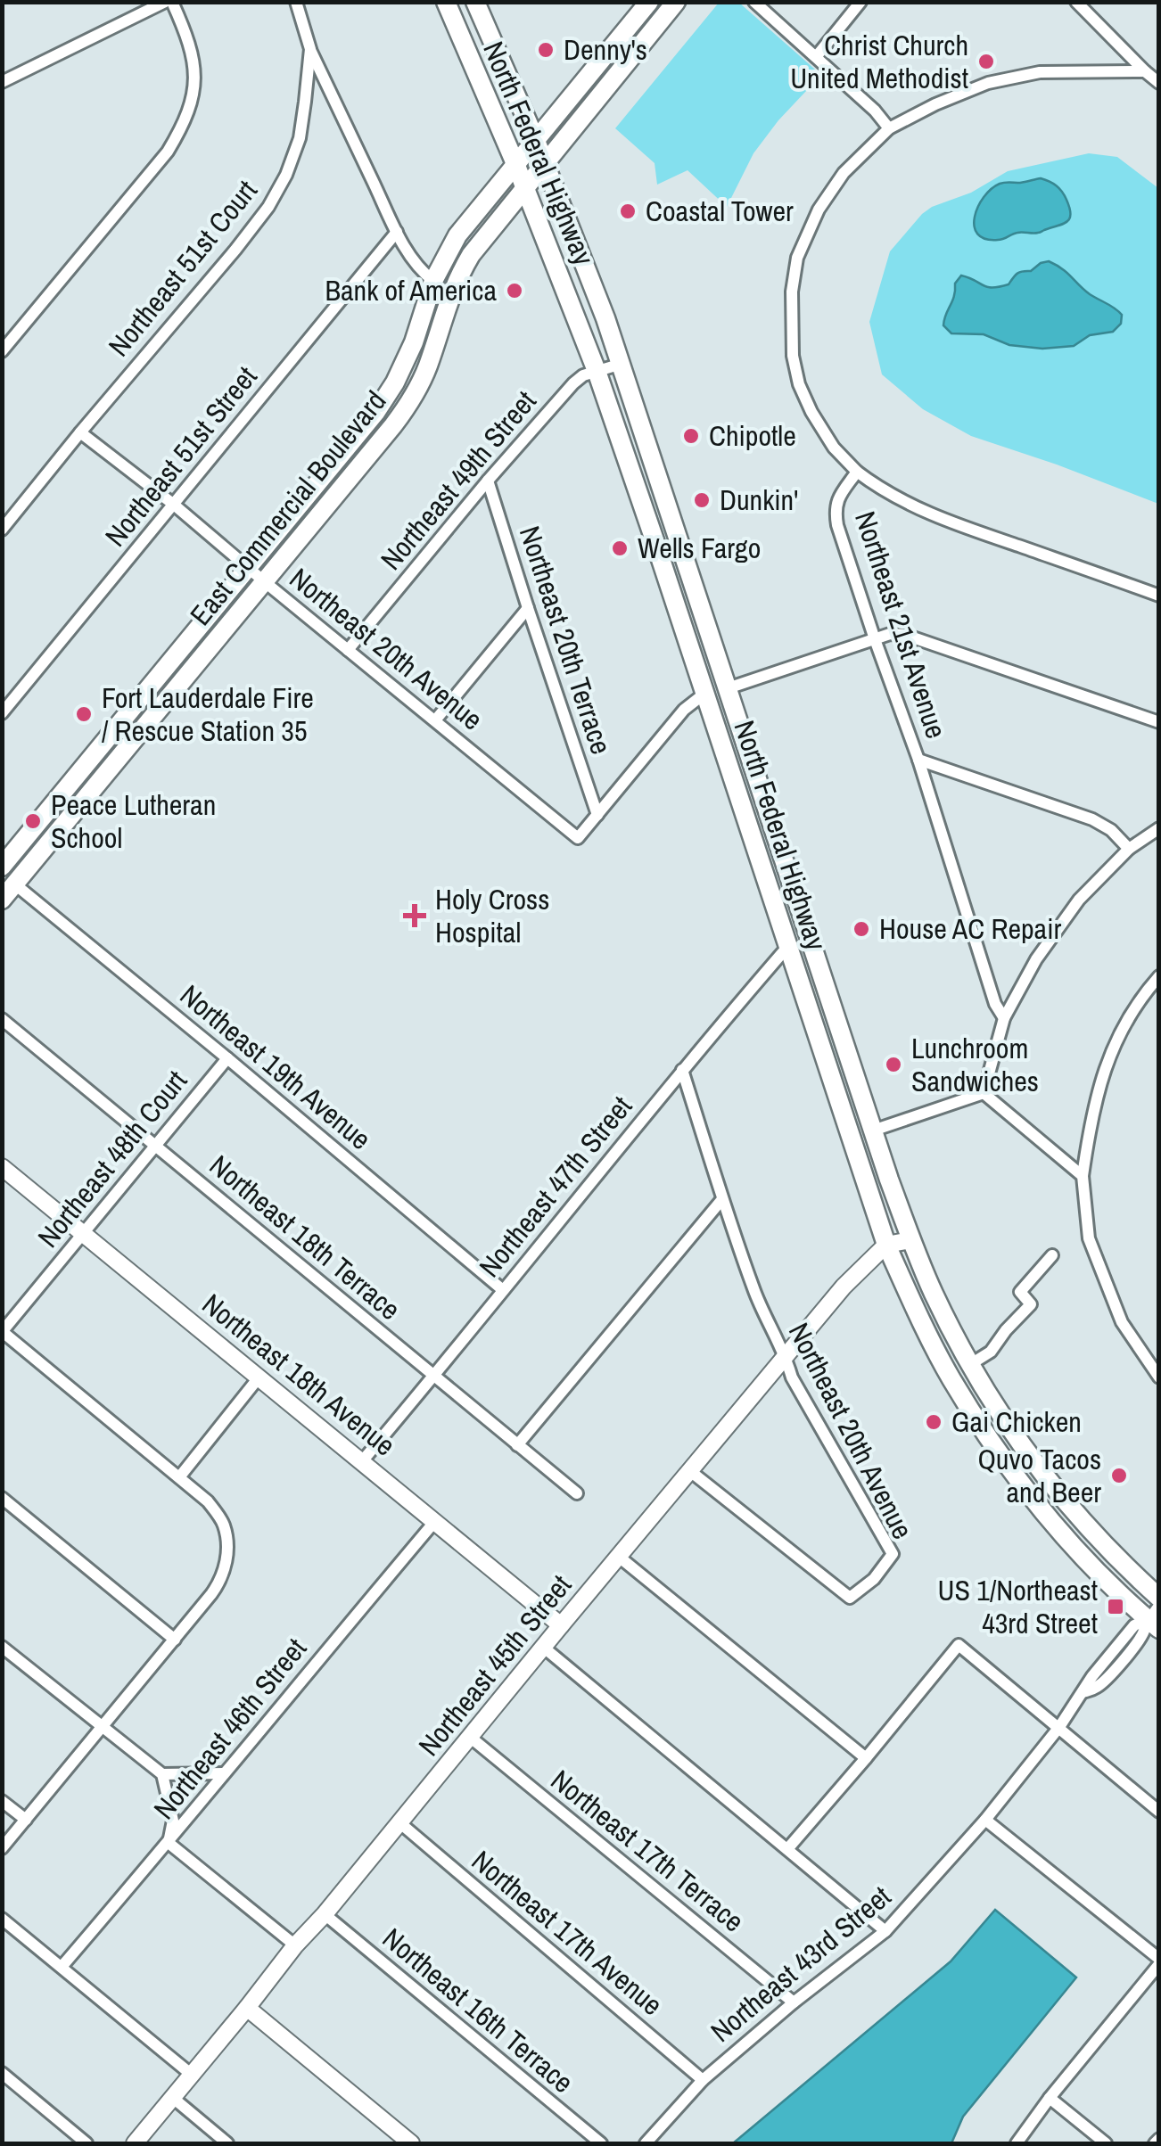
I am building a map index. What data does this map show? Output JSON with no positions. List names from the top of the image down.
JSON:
{
  "streets": {
    "main road": ["North Federal Highway", "East Commercial Boulevard"],
    "street": [
      "Northeast 51st Court",
      "Northeast 51st Street",
      "Northeast 49th Street",
      "Northeast 21st Avenue",
      "Northeast 20th Terrace",
      "Northeast 20th Avenue",
      "Northeast 19th Avenue",
      "Northeast 48th Court",
      "Northeast 47th Street",
      "Northeast 18th Terrace",
      "Northeast 18th Avenue",
      "Northeast 45th Street",
      "Northeast 46th Street",
      "Northeast 17th Terrace",
      "Northeast 17th Avenue",
      "Northeast 43rd Street",
      "Northeast 16th Terrace"
    ]
  },
  "crossings": [
    ["North Federal Highway", "Northeast 49th Street"],
    ["North Federal Highway", "East Commercial Boulevard"],
    ["North Federal Highway", "Northeast 47th Street"],
    ["North Federal Highway", "Northeast 45th Street"],
    ["North Federal Highway", "Northeast 43rd Street"],
    ["Northeast 51st Court", "Northeast 20th Avenue"],
    ["Northeast 51st Street", "Northeast 20th Avenue"],
    ["Northeast 49th Street", "Northeast 20th Terrace"],
    ["Northeast 49th Street", "Northeast 20th Avenue"],
    ["East Commercial Boulevard", "Northeast 20th Avenue"],
    ["East Commercial Boulevard", "Northeast 19th Avenue"],
    ["Northeast 20th Terrace", "Northeast 20th Avenue"],
    ["Northeast 20th Avenue", "Northeast 47th Street"],
    ["Northeast 20th Avenue", "Northeast 45th Street"],
    ["Northeast 19th Avenue", "Northeast 48th Court"],
    ["Northeast 19th Avenue", "Northeast 47th Street"],
    ["Northeast 48th Court", "Northeast 18th Terrace"],
    ["Northeast 48th Court", "Northeast 18th Avenue"],
    ["Northeast 47th Street", "Northeast 18th Terrace"],
    ["Northeast 47th Street", "Northeast 18th Avenue"],
    ["Northeast 18th Avenue", "Northeast 45th Street"],
    ["Northeast 18th Avenue", "Northeast 46th Street"],
    ["Northeast 45th Street", "Northeast 17th Terrace"],
    ["Northeast 45th Street", "Northeast 17th Avenue"],
    ["Northeast 45th Street", "Northeast 16th Terrace"],
    ["Northeast 17th Terrace", "Northeast 43rd Street"],
    ["Northeast 17th Avenue", "Northeast 43rd Street"]
  ],
  "places": {
    "other": [
      "Denny's",
      "Christ Church United Methodist",
      "Coastal Tower",
      "Bank of America",
      "Chipotle",
      "Dunkin'",
      "Wells Fargo",
      "Fort Lauderdale Fire / Rescue Station 35",
      "Peace Lutheran School",
      "House AC Repair",
      "Lunchroom Sandwiches",
      "Gai Chicken",
      "Quvo Tacos and Beer"
    ],
    "health": ["Holy Cross Hospital"],
    "transit": ["US 1/Northeast 43rd Street"]
  }
}
